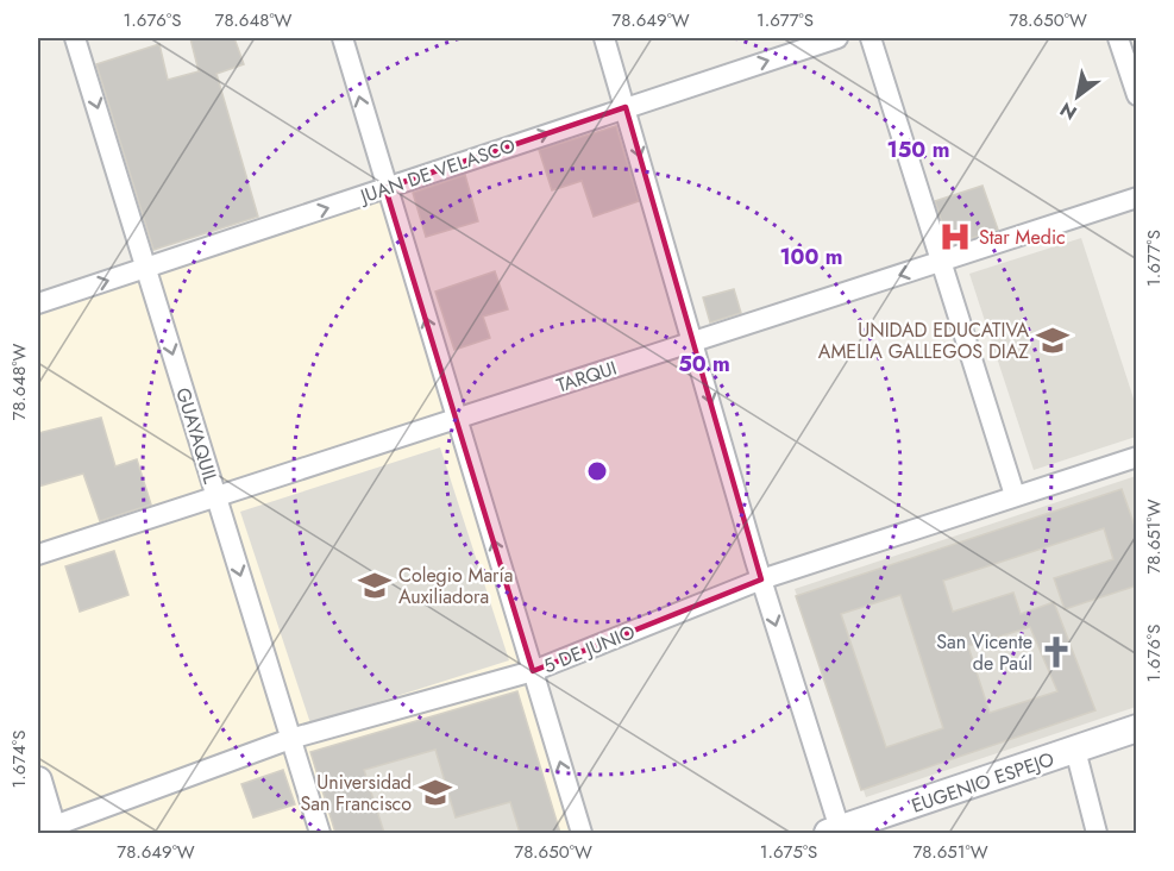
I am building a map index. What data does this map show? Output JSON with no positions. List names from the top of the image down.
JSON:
{
  "streets": {
    "street": [
      "JUAN DE VELASCO",
      "TARQUI",
      "GUAYAQUIL",
      "5 DE JUNIO",
      "EUGENIO ESPEJO"
    ]
  },
  "crossings": [
    ["JUAN DE VELASCO", "GUAYAQUIL"],
    ["TARQUI", "GUAYAQUIL"],
    ["GUAYAQUIL", "5 DE JUNIO"]
  ],
  "one_way": ["JUAN DE VELASCO", "GUAYAQUIL"],
  "places": {
    "hospital": ["Star Medic"],
    "school or university": ["UNIDAD EDUCATIVA AMELIA GALLEGOS DIAZ", "Colegio María Auxiliadora", "Universidad San Francisco"],
    "church": ["San Vicente de Paúl"]
  },
  "north": "bottom left",
  "coordinates": [
    "1.676°S",
    "78.648°W",
    "78.649°W",
    "1.677°S",
    "78.650°W",
    "78.651°W",
    "1.674°S",
    "1.675°S"
  ],
  "rings": ["150 m", "100 m", "50 m"]
}
